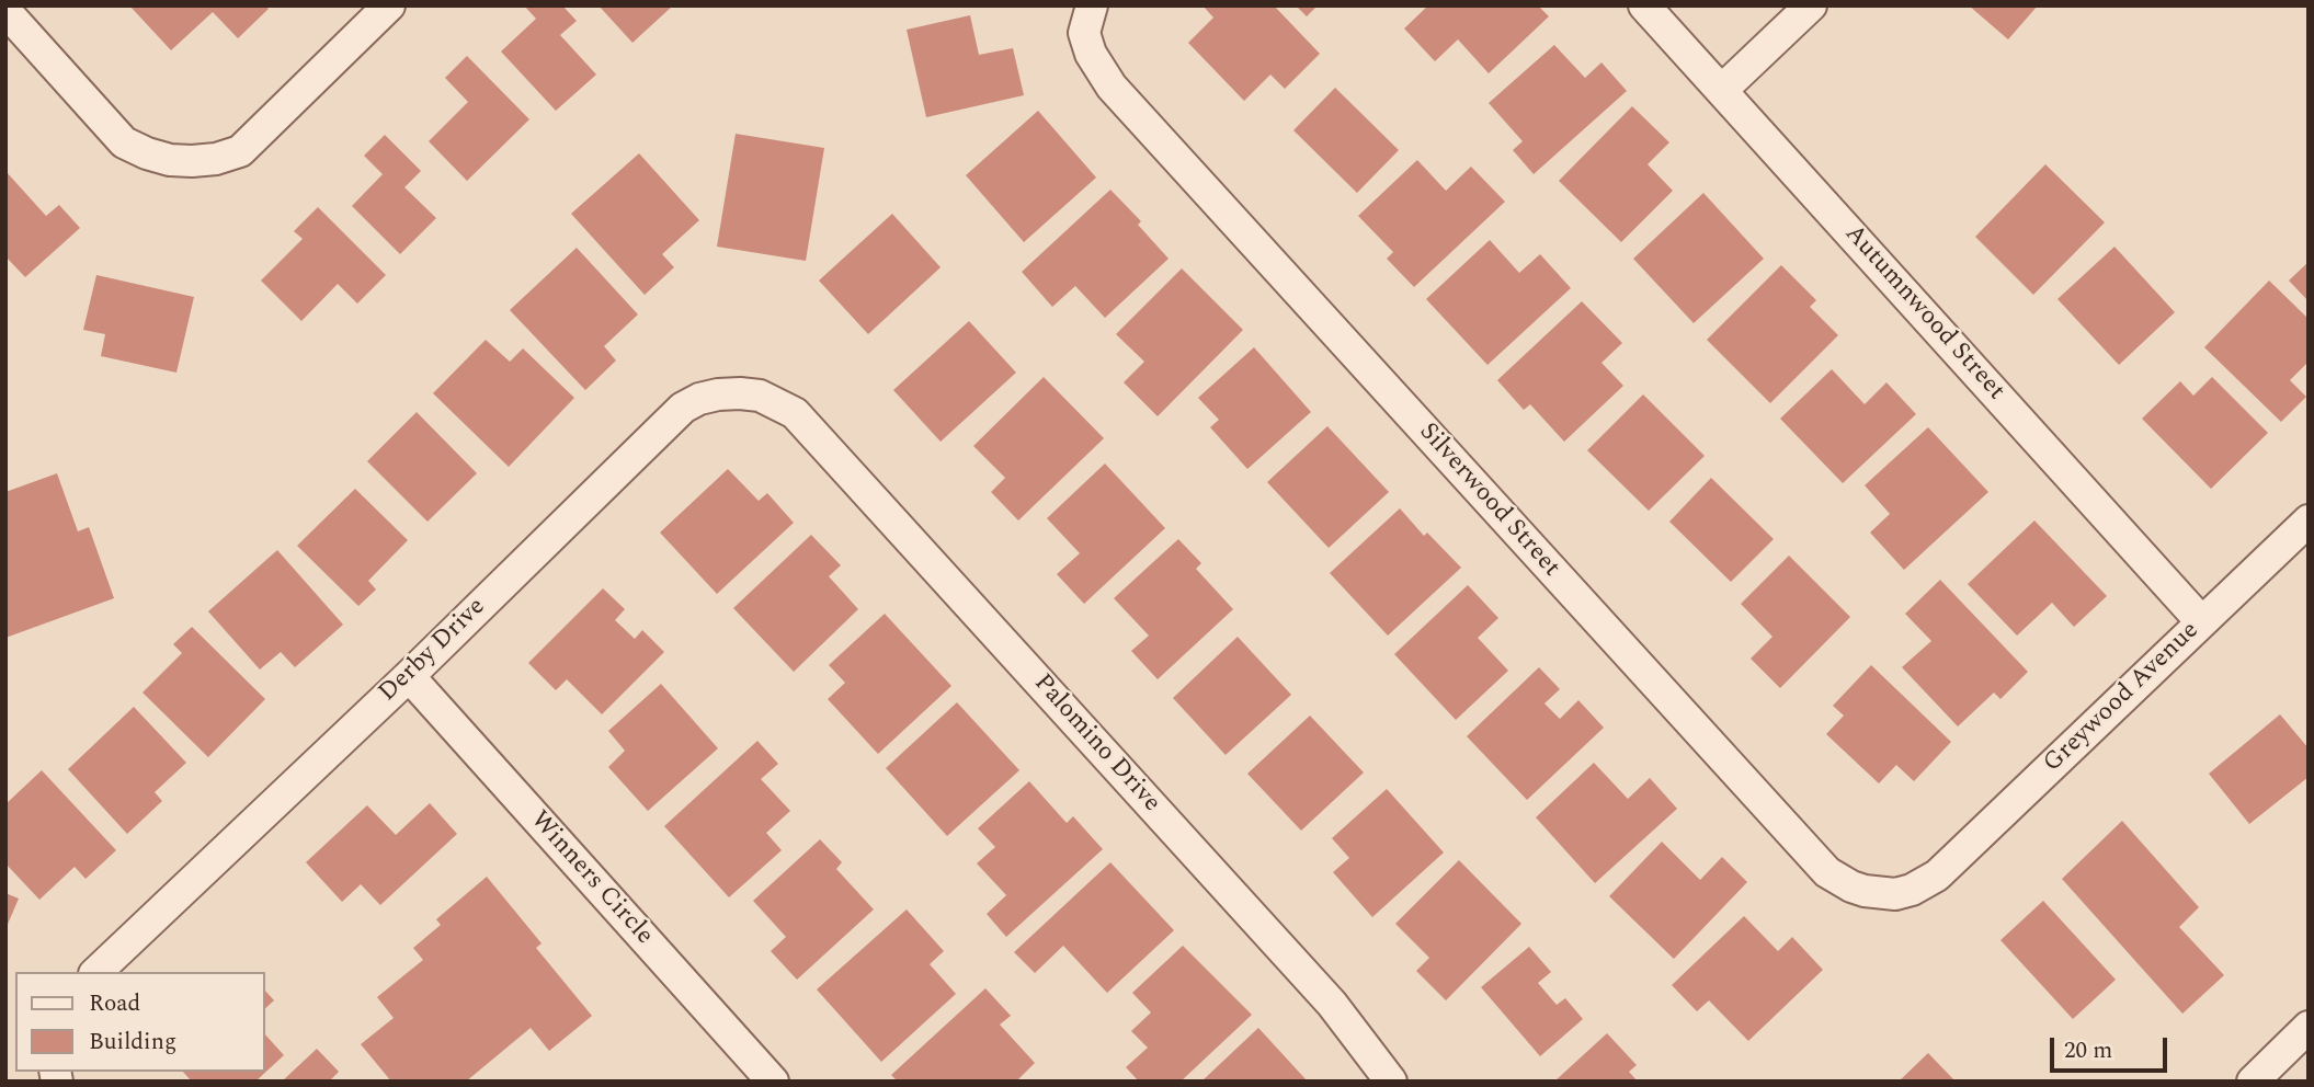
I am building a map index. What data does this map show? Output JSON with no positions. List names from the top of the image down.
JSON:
{
  "streets": {
    "street": [
      "Autumnwood Street",
      "Silverwood Street",
      "Derby Drive",
      "Greywood Avenue",
      "Palomino Drive",
      "Winners Circle"
    ]
  },
  "crossings": [
    ["Autumnwood Street", "Greywood Avenue"],
    ["Silverwood Street", "Greywood Avenue"],
    ["Derby Drive", "Palomino Drive"],
    ["Derby Drive", "Winners Circle"]
  ],
  "legend": ["Road", "Building"],
  "scale_bar": "20 m"
}
